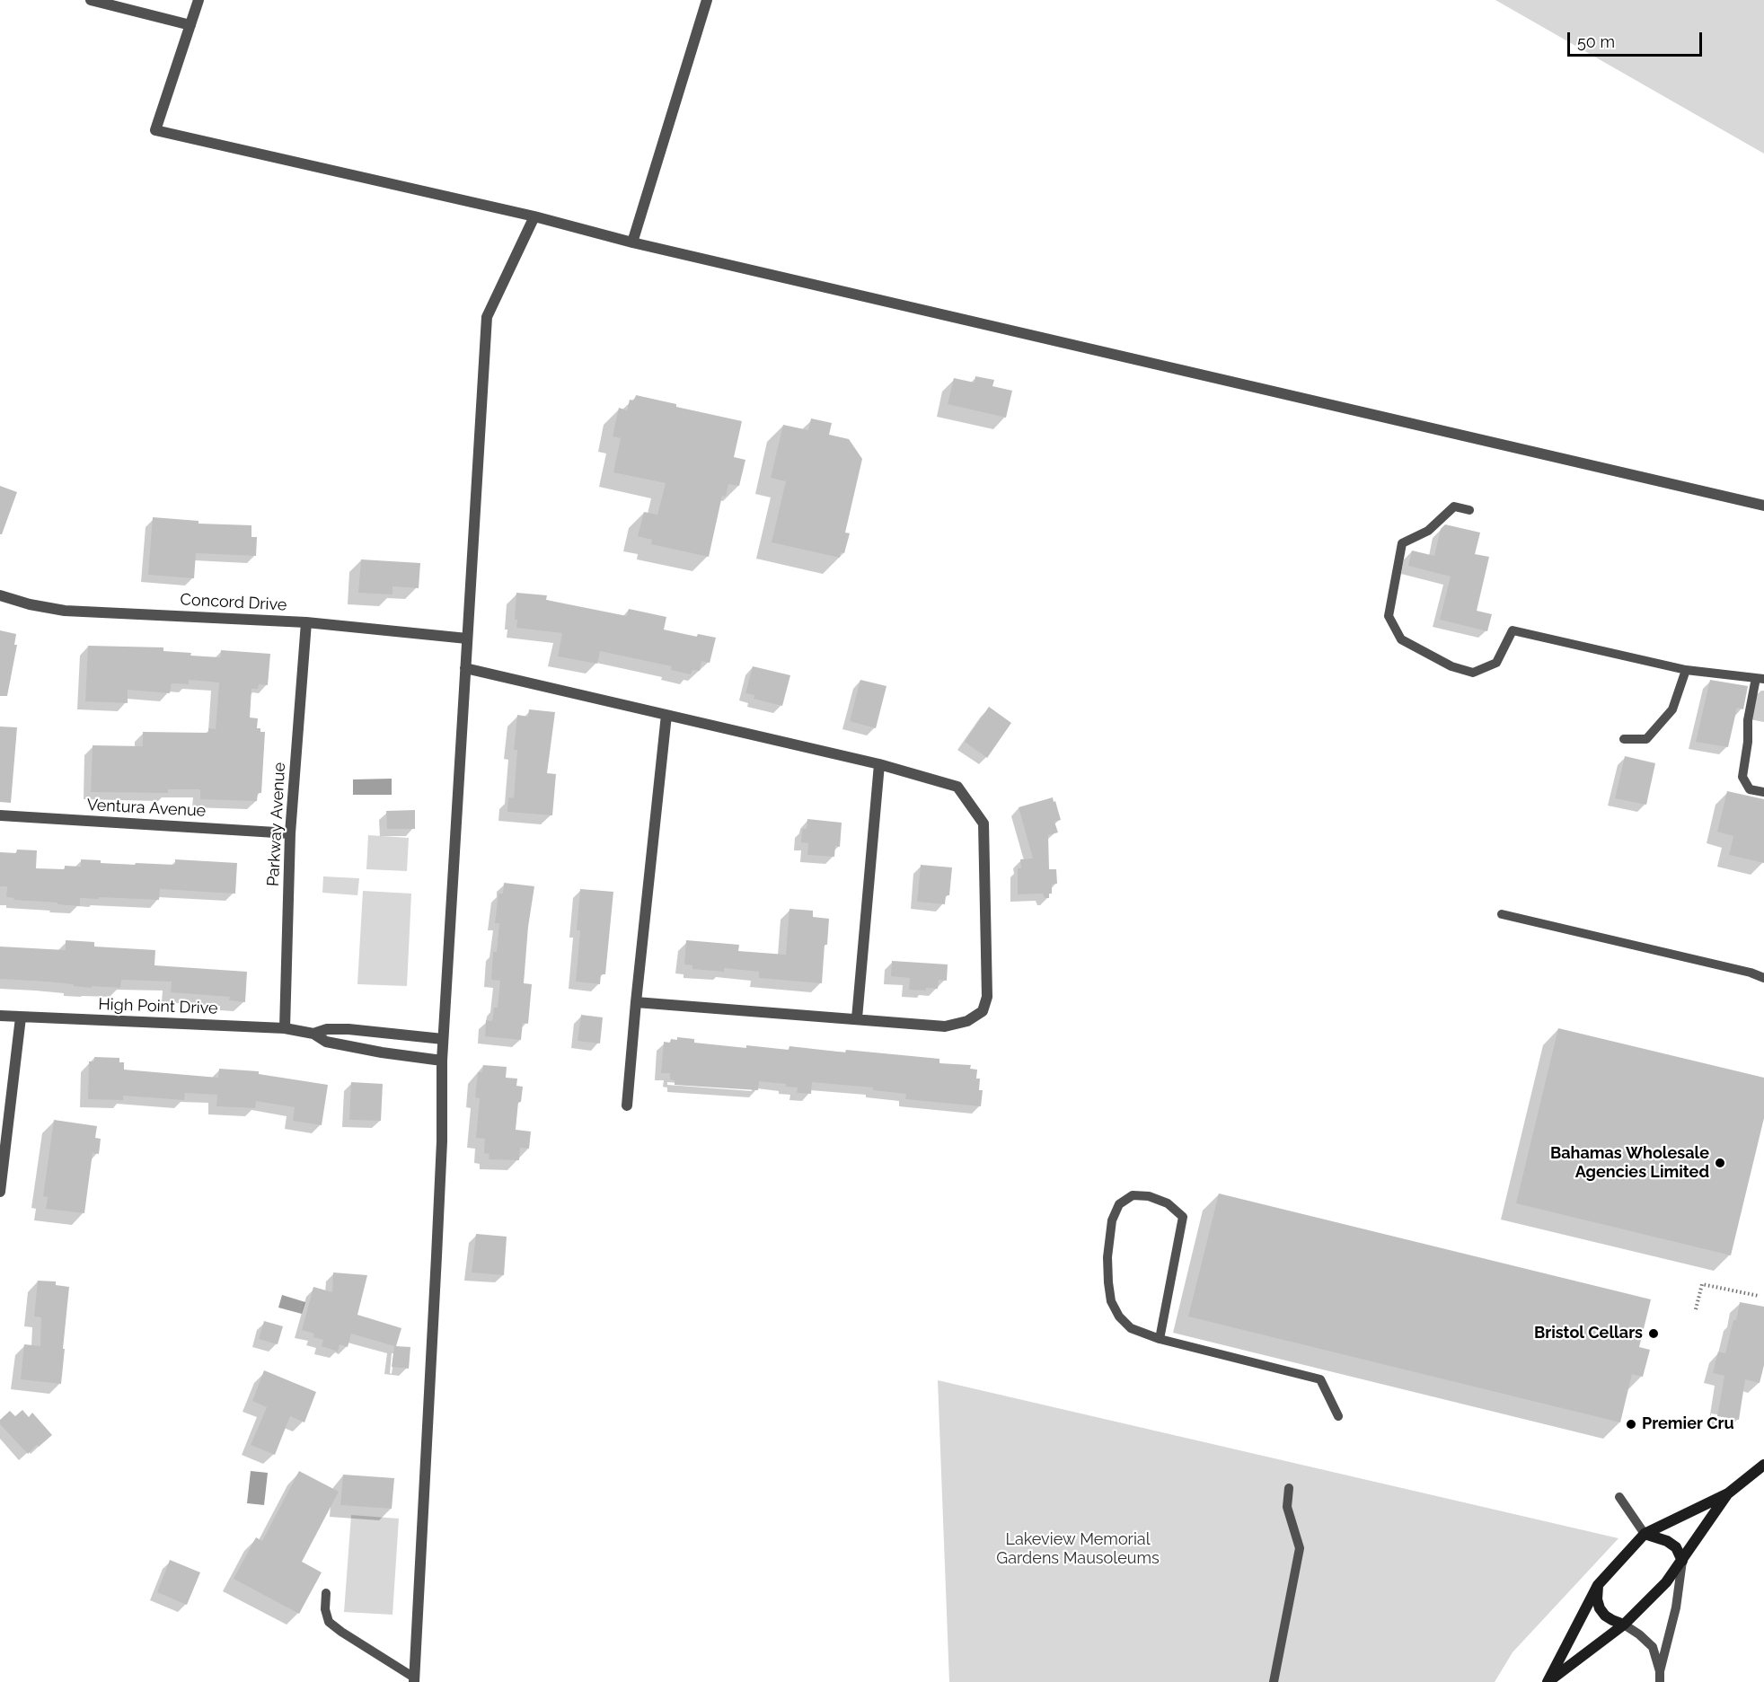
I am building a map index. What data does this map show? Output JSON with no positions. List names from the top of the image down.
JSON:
{
  "streets": {
    "street": [
      "Concord Drive",
      "Ventura Avenue",
      "Parkway Avenue",
      "High Point Drive"
    ]
  },
  "crossings": [
    ["Concord Drive", "Parkway Avenue"],
    ["Ventura Avenue", "Parkway Avenue"],
    ["Parkway Avenue", "High Point Drive"]
  ],
  "parks": ["Lakeview Memorial Gardens Mausoleums"],
  "places": ["Bahamas Wholesale Agencies Limited", "Bristol Cellars", "Premier Cru"],
  "scale_bar": "50 m"
}
